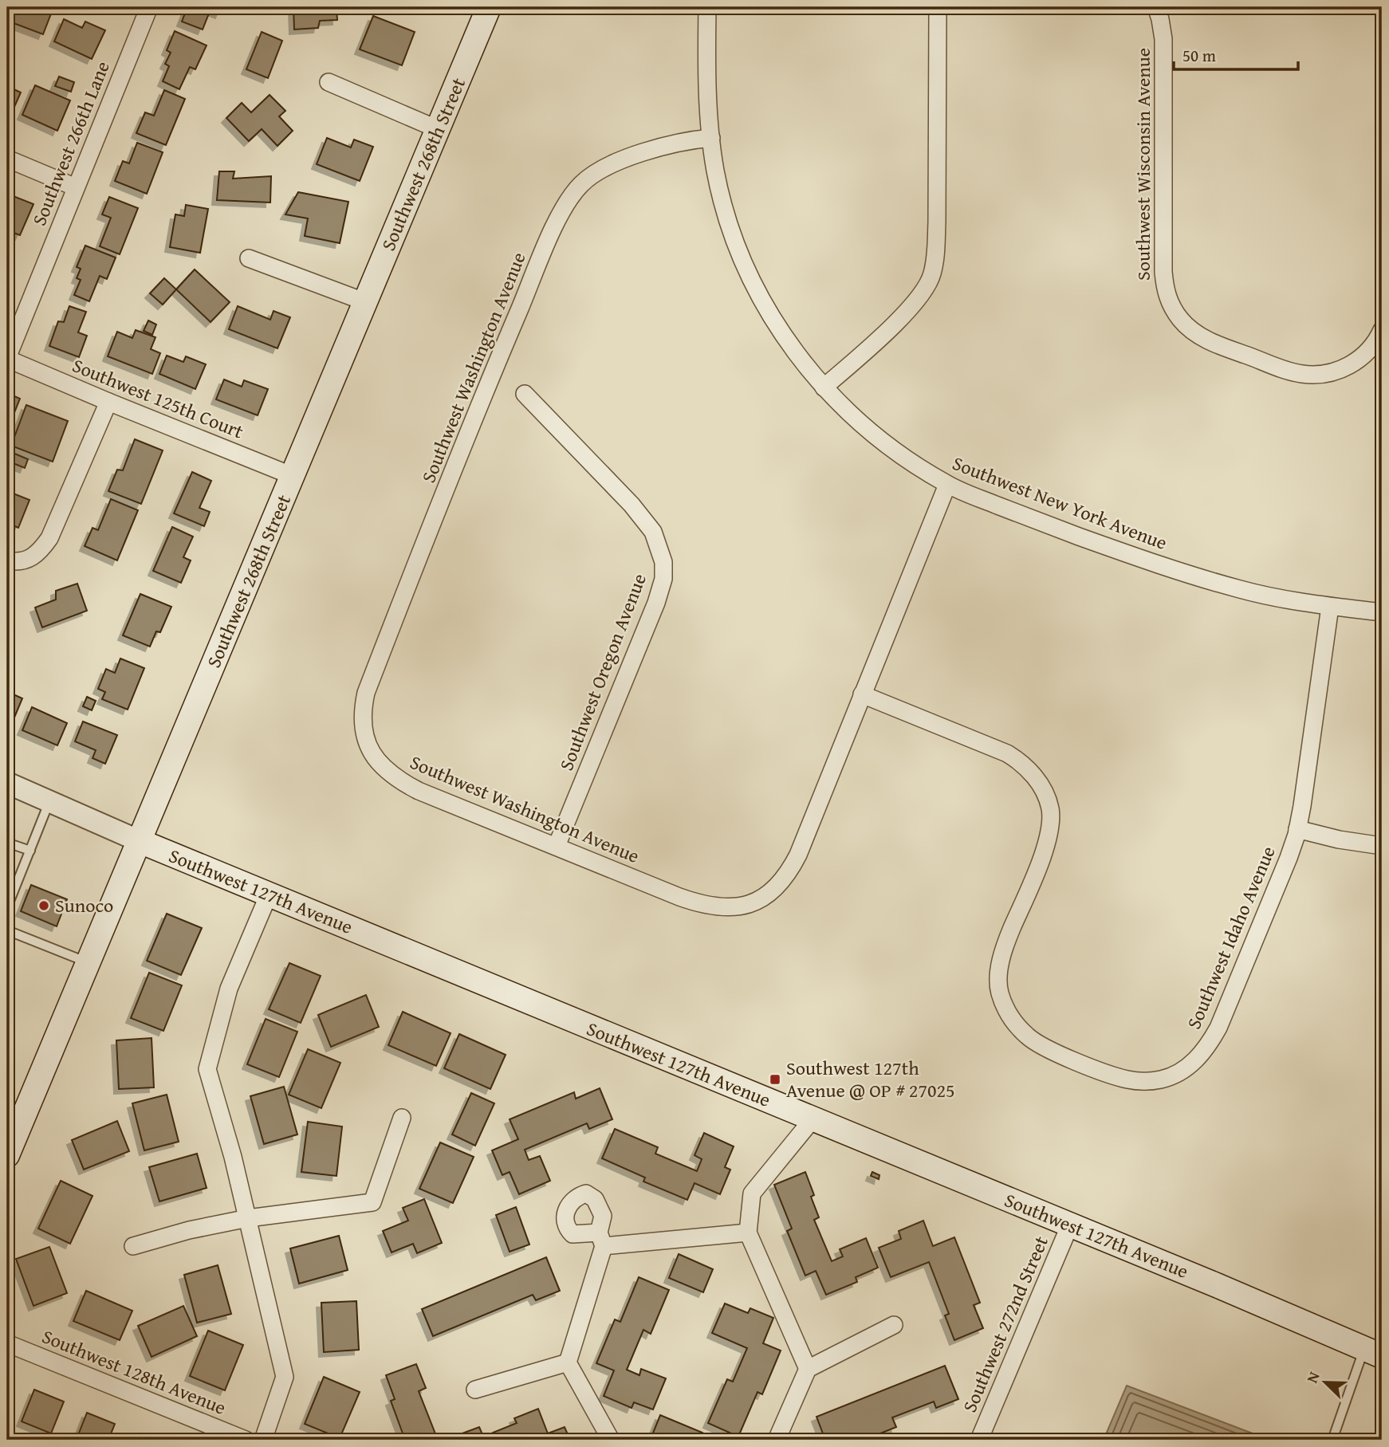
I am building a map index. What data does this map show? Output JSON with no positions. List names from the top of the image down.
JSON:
{
  "streets": {
    "main road": ["Southwest 268th Street", "Southwest 127th Avenue"],
    "street": [
      "Southwest 266th Lane",
      "Southwest Wisconsin Avenue",
      "Southwest Washington Avenue",
      "Southwest 125th Court",
      "Southwest New York Avenue",
      "Southwest Oregon Avenue",
      "Southwest Idaho Avenue",
      "Southwest 272nd Street",
      "Southwest 128th Avenue"
    ]
  },
  "crossings": [
    ["Southwest 266th Lane", "Southwest 125th Court"],
    ["Southwest 268th Street", "Southwest 125th Court"],
    ["Southwest 268th Street", "Southwest 127th Avenue"],
    ["Southwest Washington Avenue", "Southwest New York Avenue"],
    ["Southwest Washington Avenue", "Southwest Oregon Avenue"],
    ["Southwest Washington Avenue", "Southwest Idaho Avenue"],
    ["Southwest New York Avenue", "Southwest Idaho Avenue"],
    ["Southwest 127th Avenue", "Southwest 272nd Street"]
  ],
  "places": {
    "other": ["Sunoco"],
    "transit": ["Southwest 127th Avenue @ OP # 27025"]
  },
  "scale_bar": "50 m",
  "north": "top left"
}
